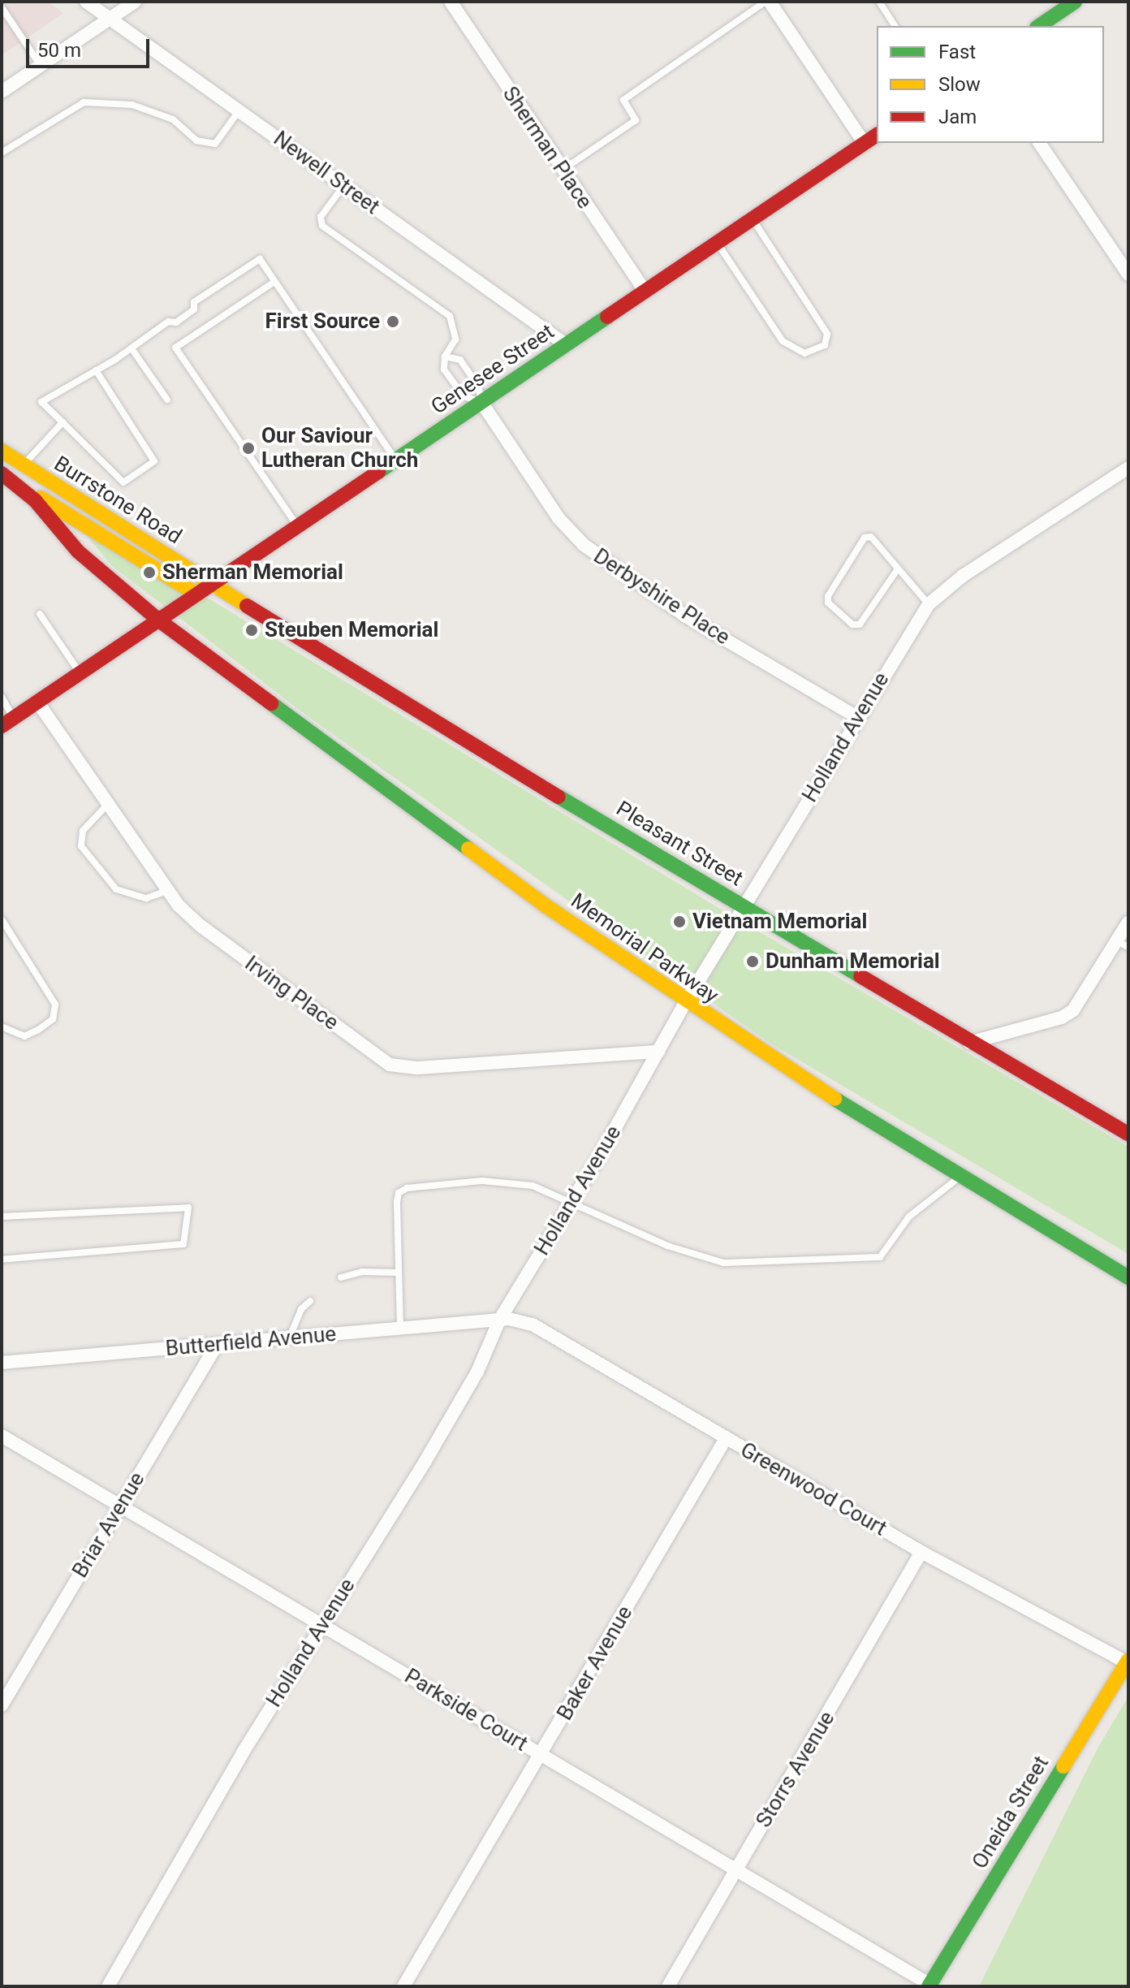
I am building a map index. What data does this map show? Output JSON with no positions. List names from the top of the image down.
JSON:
{
  "streets": {
    "street": [
      "Sherman Place",
      "Newell Street",
      "Genesee Street",
      "Burrstone Road",
      "Derbyshire Place",
      "Holland Avenue",
      "Pleasant Street",
      "Memorial Parkway",
      "Irving Place",
      "Butterfield Avenue",
      "Greenwood Court",
      "Briar Avenue",
      "Baker Avenue",
      "Parkside Court",
      "Storrs Avenue",
      "Oneida Street"
    ]
  },
  "crossings": [
    ["Sherman Place", "Genesee Street"],
    ["Newell Street", "Genesee Street"],
    ["Genesee Street", "Burrstone Road"],
    ["Genesee Street", "Derbyshire Place"],
    ["Genesee Street", "Pleasant Street"],
    ["Genesee Street", "Memorial Parkway"],
    ["Genesee Street", "Irving Place"],
    ["Burrstone Road", "Pleasant Street"],
    ["Burrstone Road", "Memorial Parkway"],
    ["Derbyshire Place", "Holland Avenue"],
    ["Holland Avenue", "Pleasant Street"],
    ["Holland Avenue", "Memorial Parkway"],
    ["Holland Avenue", "Irving Place"],
    ["Holland Avenue", "Butterfield Avenue"],
    ["Holland Avenue", "Greenwood Court"],
    ["Holland Avenue", "Parkside Court"],
    ["Butterfield Avenue", "Greenwood Court"],
    ["Butterfield Avenue", "Briar Avenue"],
    ["Greenwood Court", "Baker Avenue"],
    ["Greenwood Court", "Storrs Avenue"],
    ["Greenwood Court", "Oneida Street"],
    ["Briar Avenue", "Parkside Court"],
    ["Baker Avenue", "Parkside Court"],
    ["Parkside Court", "Storrs Avenue"],
    ["Parkside Court", "Oneida Street"]
  ],
  "places": [
    "First Source",
    "Our Saviour Lutheran Church",
    "Sherman Memorial",
    "Steuben Memorial",
    "Vietnam Memorial",
    "Dunham Memorial"
  ],
  "legend": ["Fast", "Slow", "Jam"],
  "scale_bar": "50 m"
}
